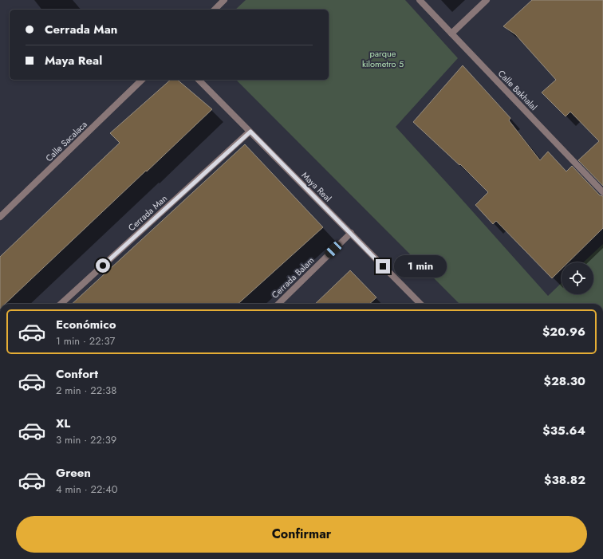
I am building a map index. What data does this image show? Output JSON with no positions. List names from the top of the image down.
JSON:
{
  "streets": {
    "street": [
      "Calle Bakhalal",
      "Calle Sacalaca",
      "Maya Real",
      "Cerrada Man",
      "Cerrada Balam"
    ]
  },
  "crossings": [
    ["Maya Real", "Cerrada Man"],
    ["Maya Real", "Cerrada Balam"]
  ],
  "parks": ["parque kilometro 5"],
  "page": {
    "banner": ["Cerrada Man", "Maya Real"],
    "bubble": "1 min",
    "list": [
      {
        "name": "Económico",
        "note": "1 min · 22:37",
        "value": "$20.96"
      },
      {
        "name": "Confort",
        "note": "2 min · 22:38",
        "value": "$28.30"
      },
      {
        "name": "XL",
        "note": "3 min · 22:39",
        "value": "$35.64"
      },
      {
        "name": "Green",
        "note": "4 min · 22:40",
        "value": "$38.82"
      }
    ],
    "buttons": "Confirmar"
  }
}
